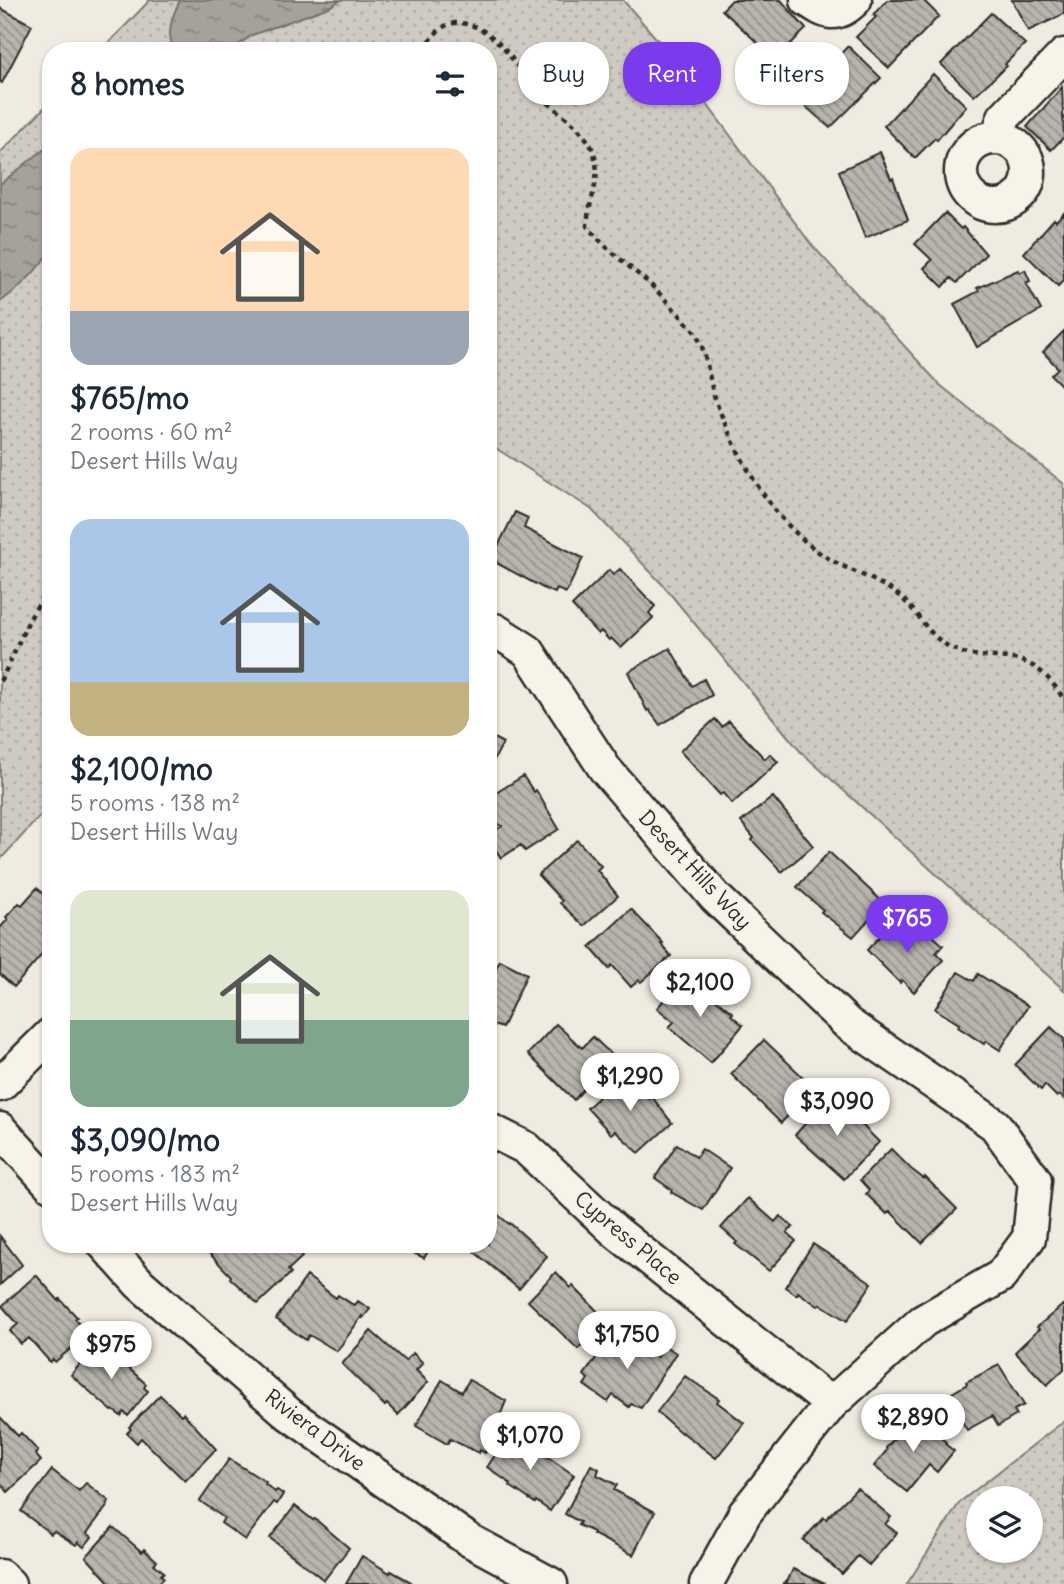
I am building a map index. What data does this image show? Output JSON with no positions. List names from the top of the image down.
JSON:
{
  "streets": {
    "street": ["Desert Hills Way", "Cypress Place", "Riviera Drive"]
  },
  "crossings": [
    ["Desert Hills Way", "Cypress Place"]
  ],
  "page": {
    "chip": ["Buy", "Rent", "Filters"],
    "heading": "8 homes",
    "list": [
      {
        "name": "$765/mo",
        "note": "2 rooms · 60 m² · Desert Hills Way"
      },
      {
        "name": "$2,100/mo",
        "note": "5 rooms · 138 m² · Desert Hills Way"
      },
      {
        "name": "$3,090/mo",
        "note": "5 rooms · 183 m² · Desert Hills Way"
      }
    ],
    "price": [
      "$765",
      "$2,100",
      "$1,290",
      "$3,090",
      "$1,750",
      "$975",
      "$2,890",
      "$1,070"
    ]
  }
}
